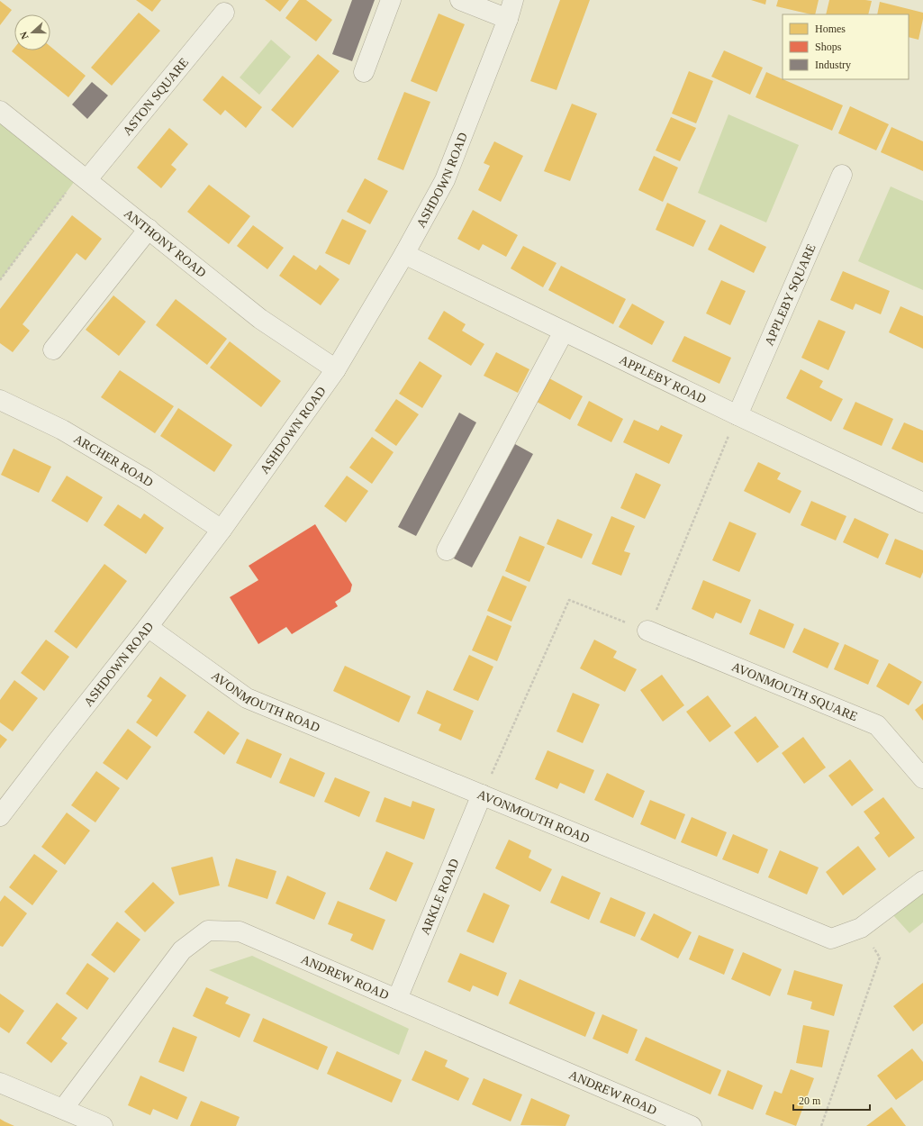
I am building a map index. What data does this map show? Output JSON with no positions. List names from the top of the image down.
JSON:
{
  "streets": {
    "street": [
      "ASTON SQUARE",
      "ASHDOWN ROAD",
      "ANTHONY ROAD",
      "APPLEBY SQUARE",
      "APPLEBY ROAD",
      "ARCHER ROAD",
      "AVONMOUTH SQUARE",
      "AVONMOUTH ROAD",
      "ARKLE ROAD",
      "ANDREW ROAD"
    ]
  },
  "crossings": [
    ["ASTON SQUARE", "ANTHONY ROAD"],
    ["ASHDOWN ROAD", "ANTHONY ROAD"],
    ["ASHDOWN ROAD", "APPLEBY ROAD"],
    ["ASHDOWN ROAD", "ARCHER ROAD"],
    ["ASHDOWN ROAD", "AVONMOUTH ROAD"],
    ["APPLEBY SQUARE", "APPLEBY ROAD"],
    ["AVONMOUTH ROAD", "ARKLE ROAD"],
    ["ARKLE ROAD", "ANDREW ROAD"]
  ],
  "legend": ["Homes", "Shops", "Industry"],
  "scale_bar": "20 m",
  "north": "left"
}
